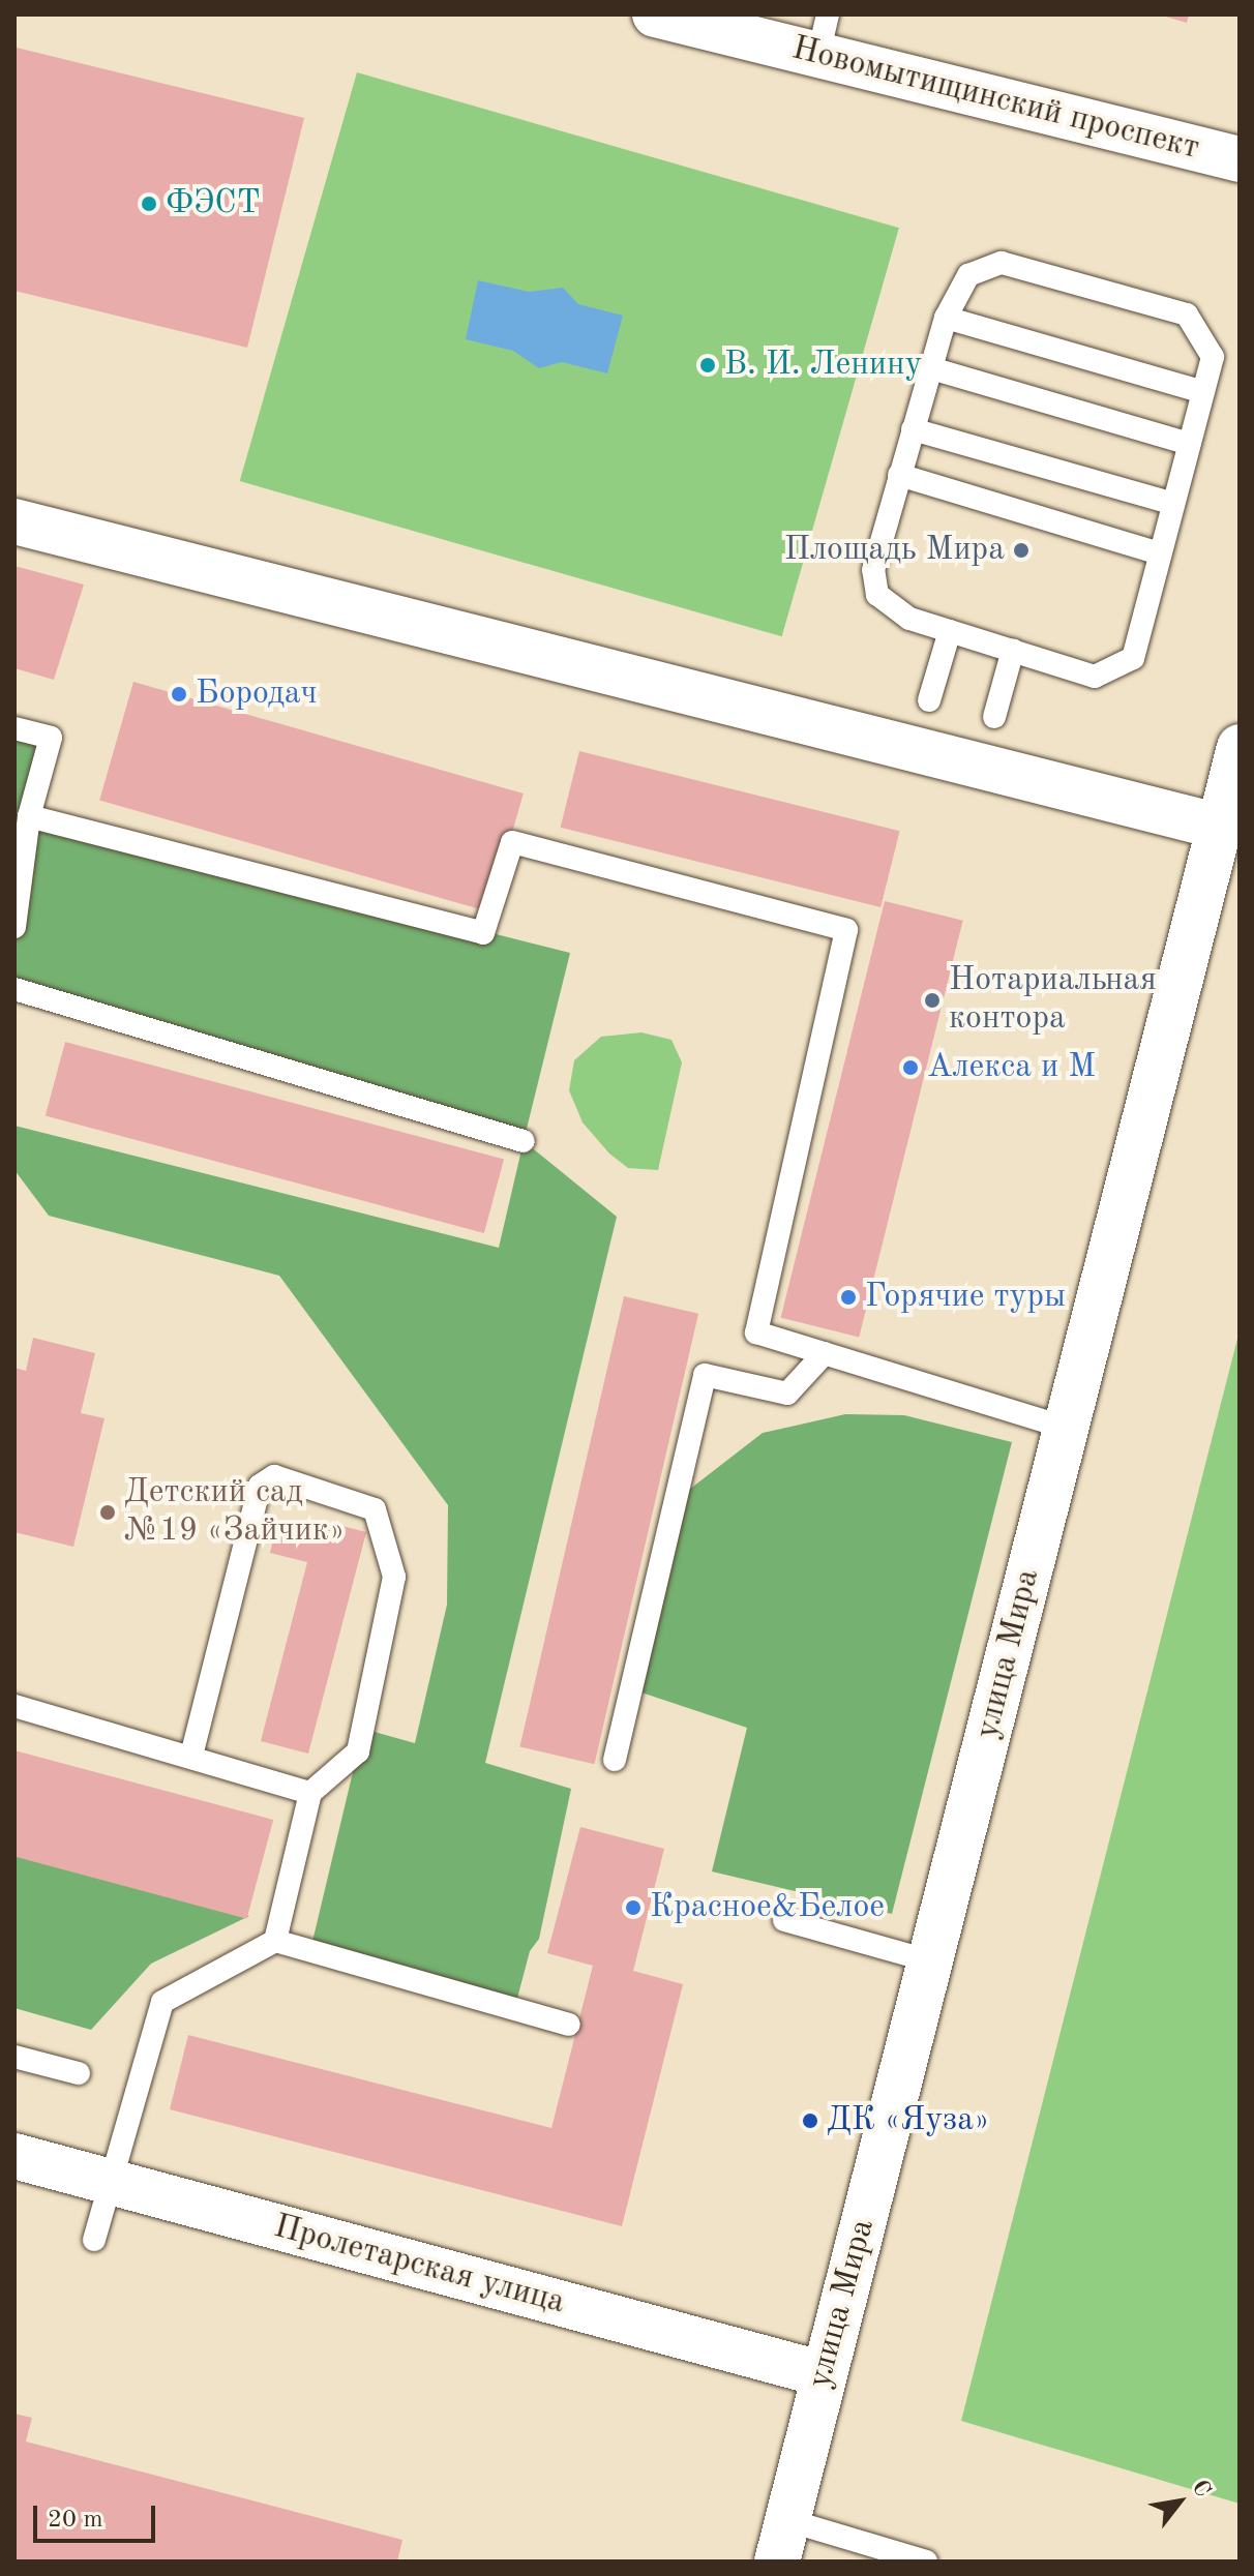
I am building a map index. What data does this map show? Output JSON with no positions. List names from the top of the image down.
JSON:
{
  "streets": {
    "main road": ["Новомытищинский проспект", "улица Мира", "Пролетарская улица"]
  },
  "crossings": [
    ["улица Мира", "Пролетарская улица"]
  ],
  "places": [
    "ФЭСТ",
    "В. И. Ленину",
    "Площадь Мира",
    "Бородач",
    "Нотариальная контора",
    "Алекса и М",
    "Горячие туры",
    "Детский сад №19 «Зайчик»",
    "Красное&Белое",
    "ДК «Яуза»"
  ],
  "scale_bar": "20 m",
  "north": "top right"
}
